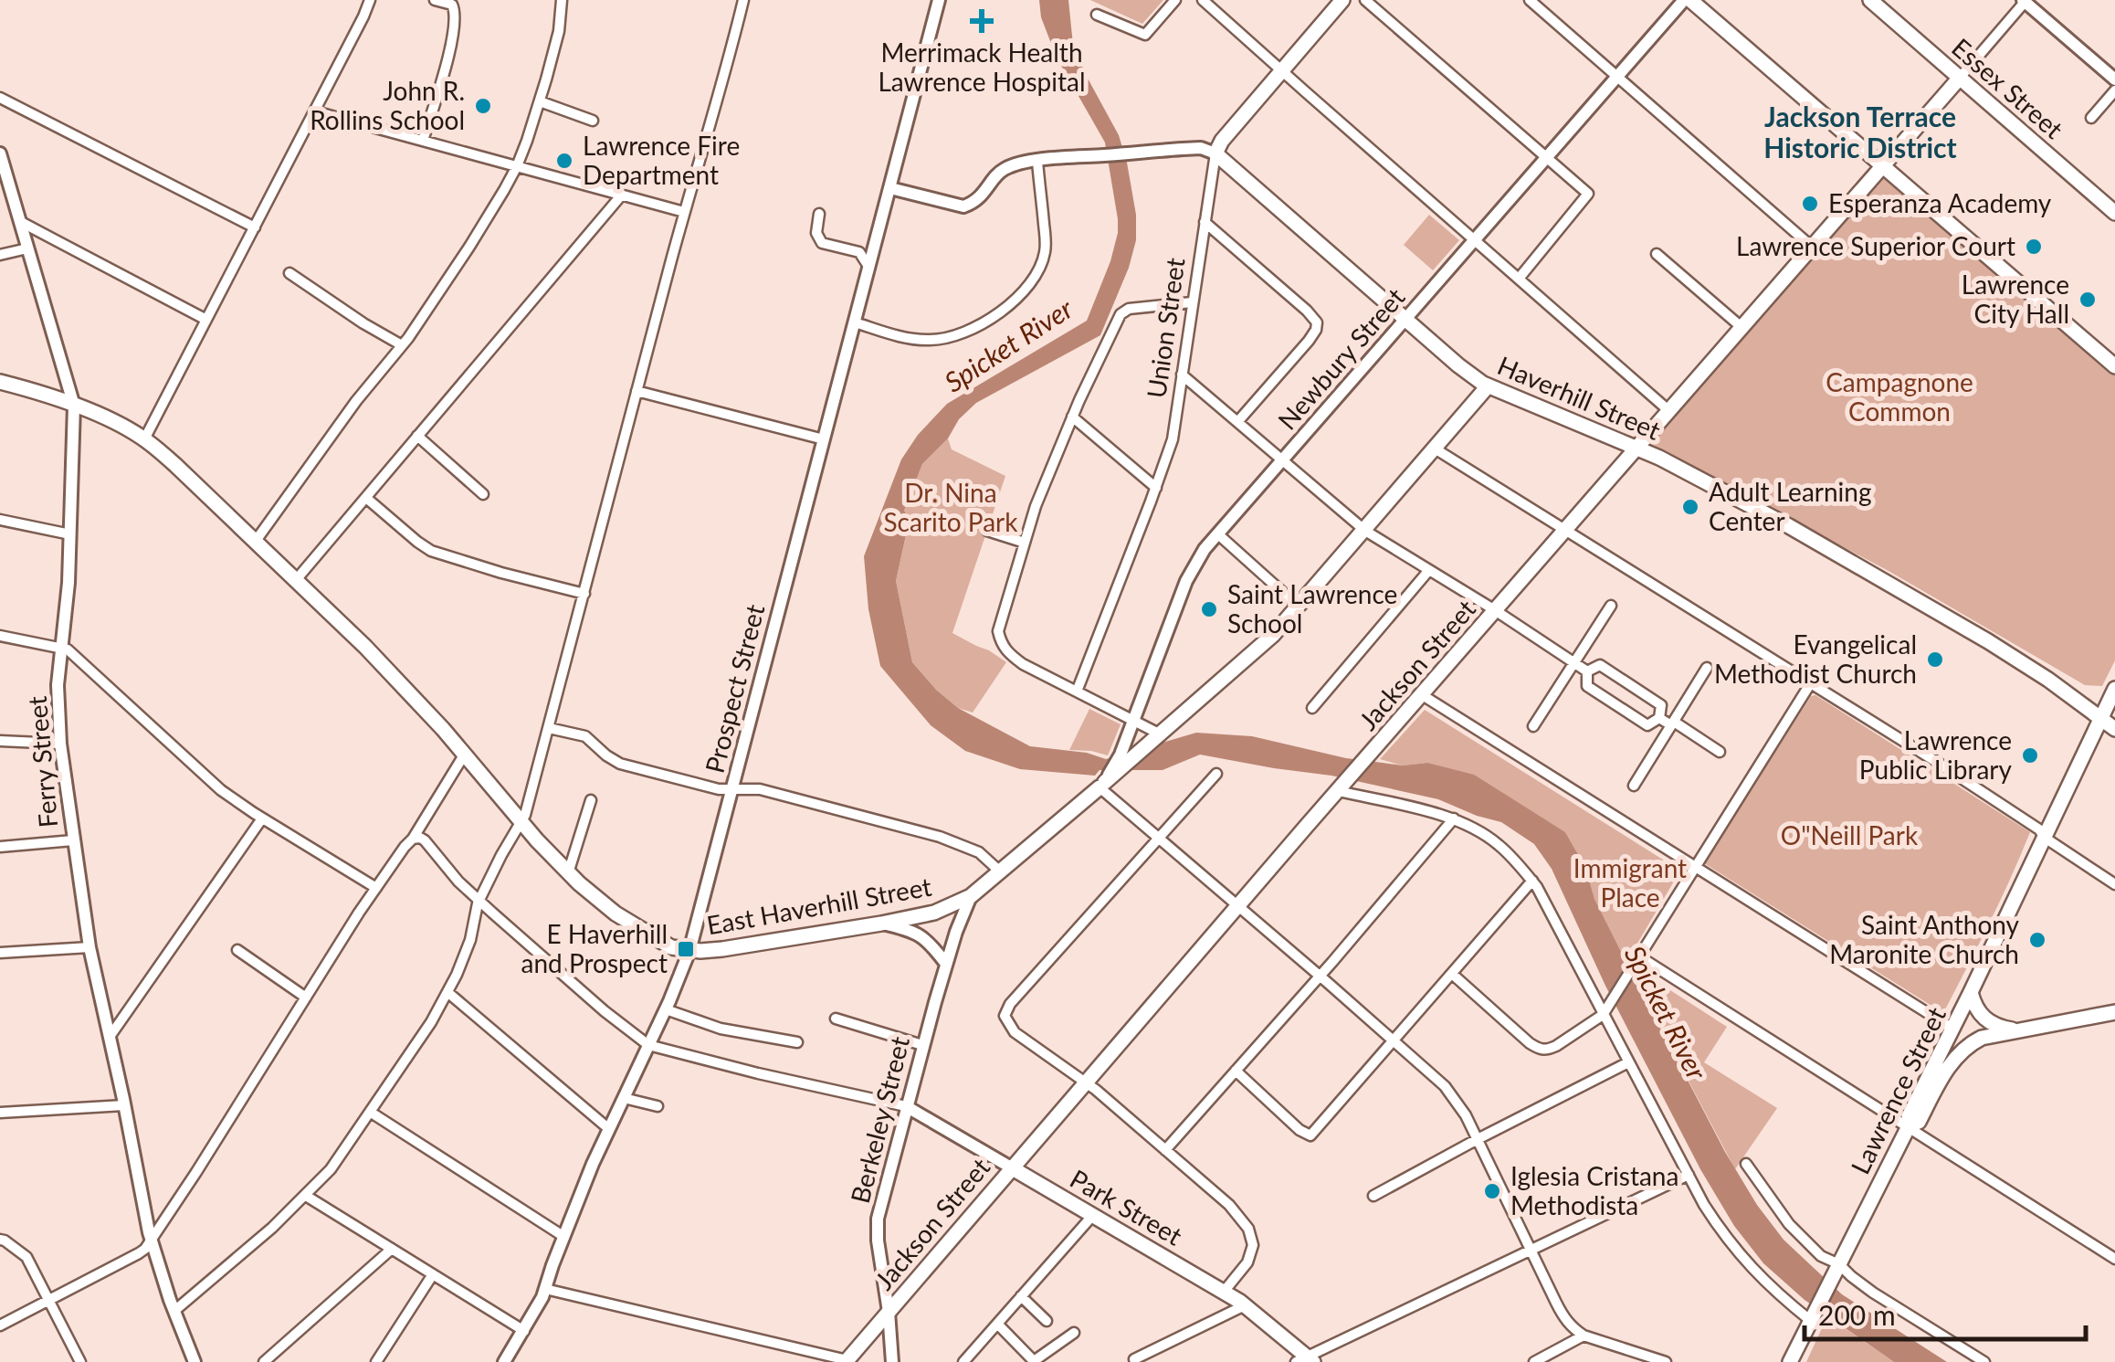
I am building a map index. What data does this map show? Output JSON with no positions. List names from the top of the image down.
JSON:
{
  "streets": {
    "main road": [
      "Essex Street",
      "Union Street",
      "Haverhill Street",
      "Jackson Street",
      "East Haverhill Street",
      "Lawrence Street",
      "Park Street"
    ],
    "street": [
      "Newbury Street",
      "Prospect Street",
      "Ferry Street",
      "Berkeley Street"
    ]
  },
  "crossings": [
    ["Essex Street", "Jackson Street"],
    ["Union Street", "Haverhill Street"],
    ["Newbury Street", "Haverhill Street"],
    ["Newbury Street", "East Haverhill Street"],
    ["Haverhill Street", "Jackson Street"],
    ["Haverhill Street", "East Haverhill Street"],
    ["Haverhill Street", "Lawrence Street"],
    ["Jackson Street", "Berkeley Street"],
    ["Jackson Street", "Park Street"],
    ["Prospect Street", "East Haverhill Street"],
    ["Ferry Street", "East Haverhill Street"],
    ["East Haverhill Street", "Berkeley Street"],
    ["Berkeley Street", "Park Street"]
  ],
  "districts": ["Jackson Terrace Historic District"],
  "water": ["Spicket River"],
  "parks": [
    "Campagnone Common",
    "Dr. Nina Scarito Park",
    "O\"Neill Park",
    "Immigrant Place"
  ],
  "places": {
    "health": ["Merrimack Health Lawrence Hospital"],
    "other": [
      "John R. Rollins School",
      "Lawrence Fire Department",
      "Esperanza Academy",
      "Lawrence Superior Court",
      "Lawrence City Hall",
      "Adult Learning Center",
      "Saint Lawrence School",
      "Evangelical Methodist Church",
      "Lawrence Public Library",
      "Saint Anthony Maronite Church",
      "Iglesia Cristana Methodista"
    ],
    "transit": ["E Haverhill and Prospect"]
  },
  "scale_bar": "200 m"
}
